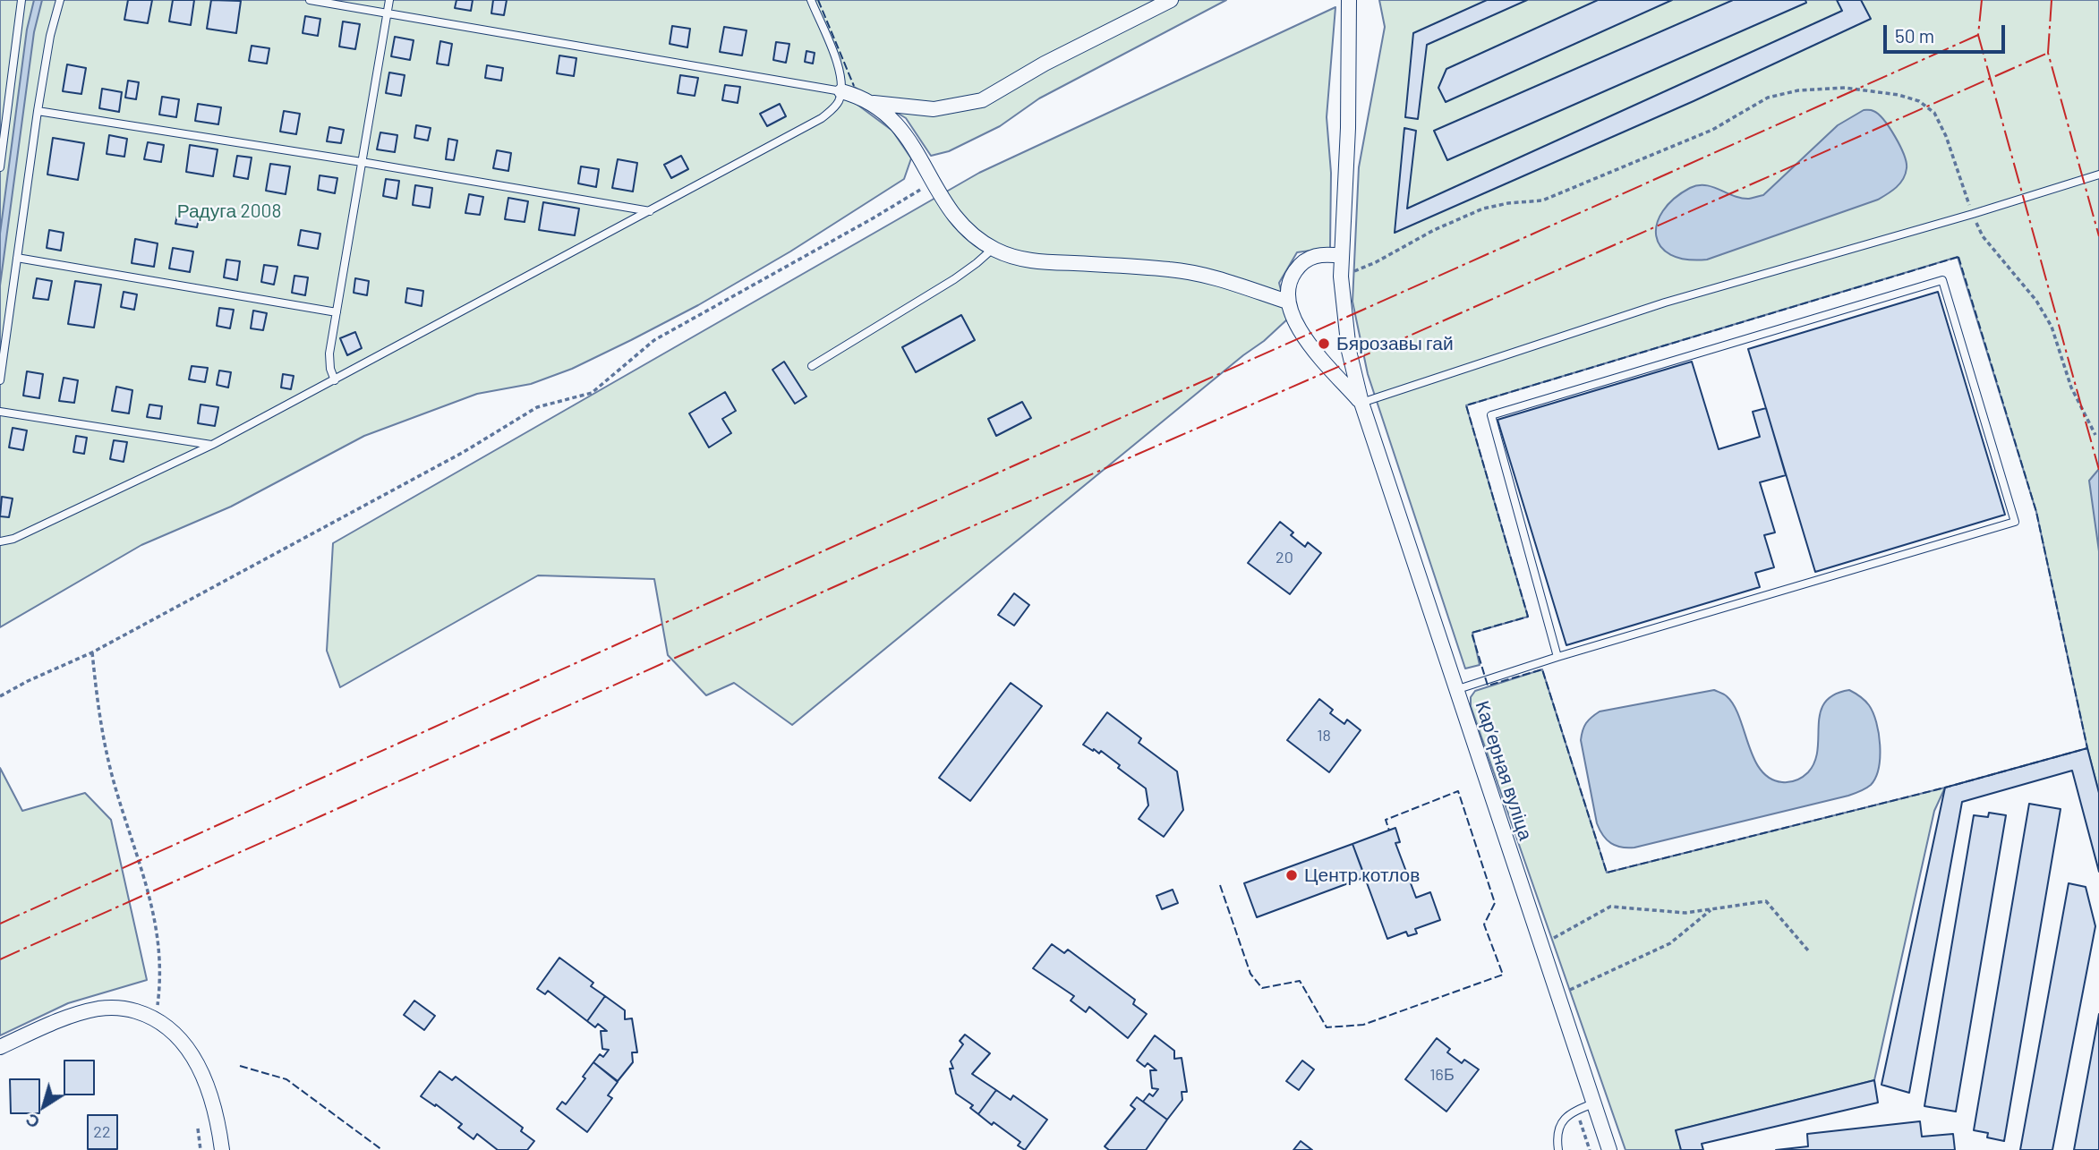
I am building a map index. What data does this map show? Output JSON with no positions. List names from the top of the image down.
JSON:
{
  "streets": {
    "street": ["Карʼерная вуліца"]
  },
  "parks": ["Радуга 2008"],
  "places": ["Бярозавы гай", "Центр котлов"],
  "house_numbers": [
    "20",
    "18",
    "16Б",
    "22"
  ],
  "scale_bar": "50 m",
  "north": "bottom left"
}
